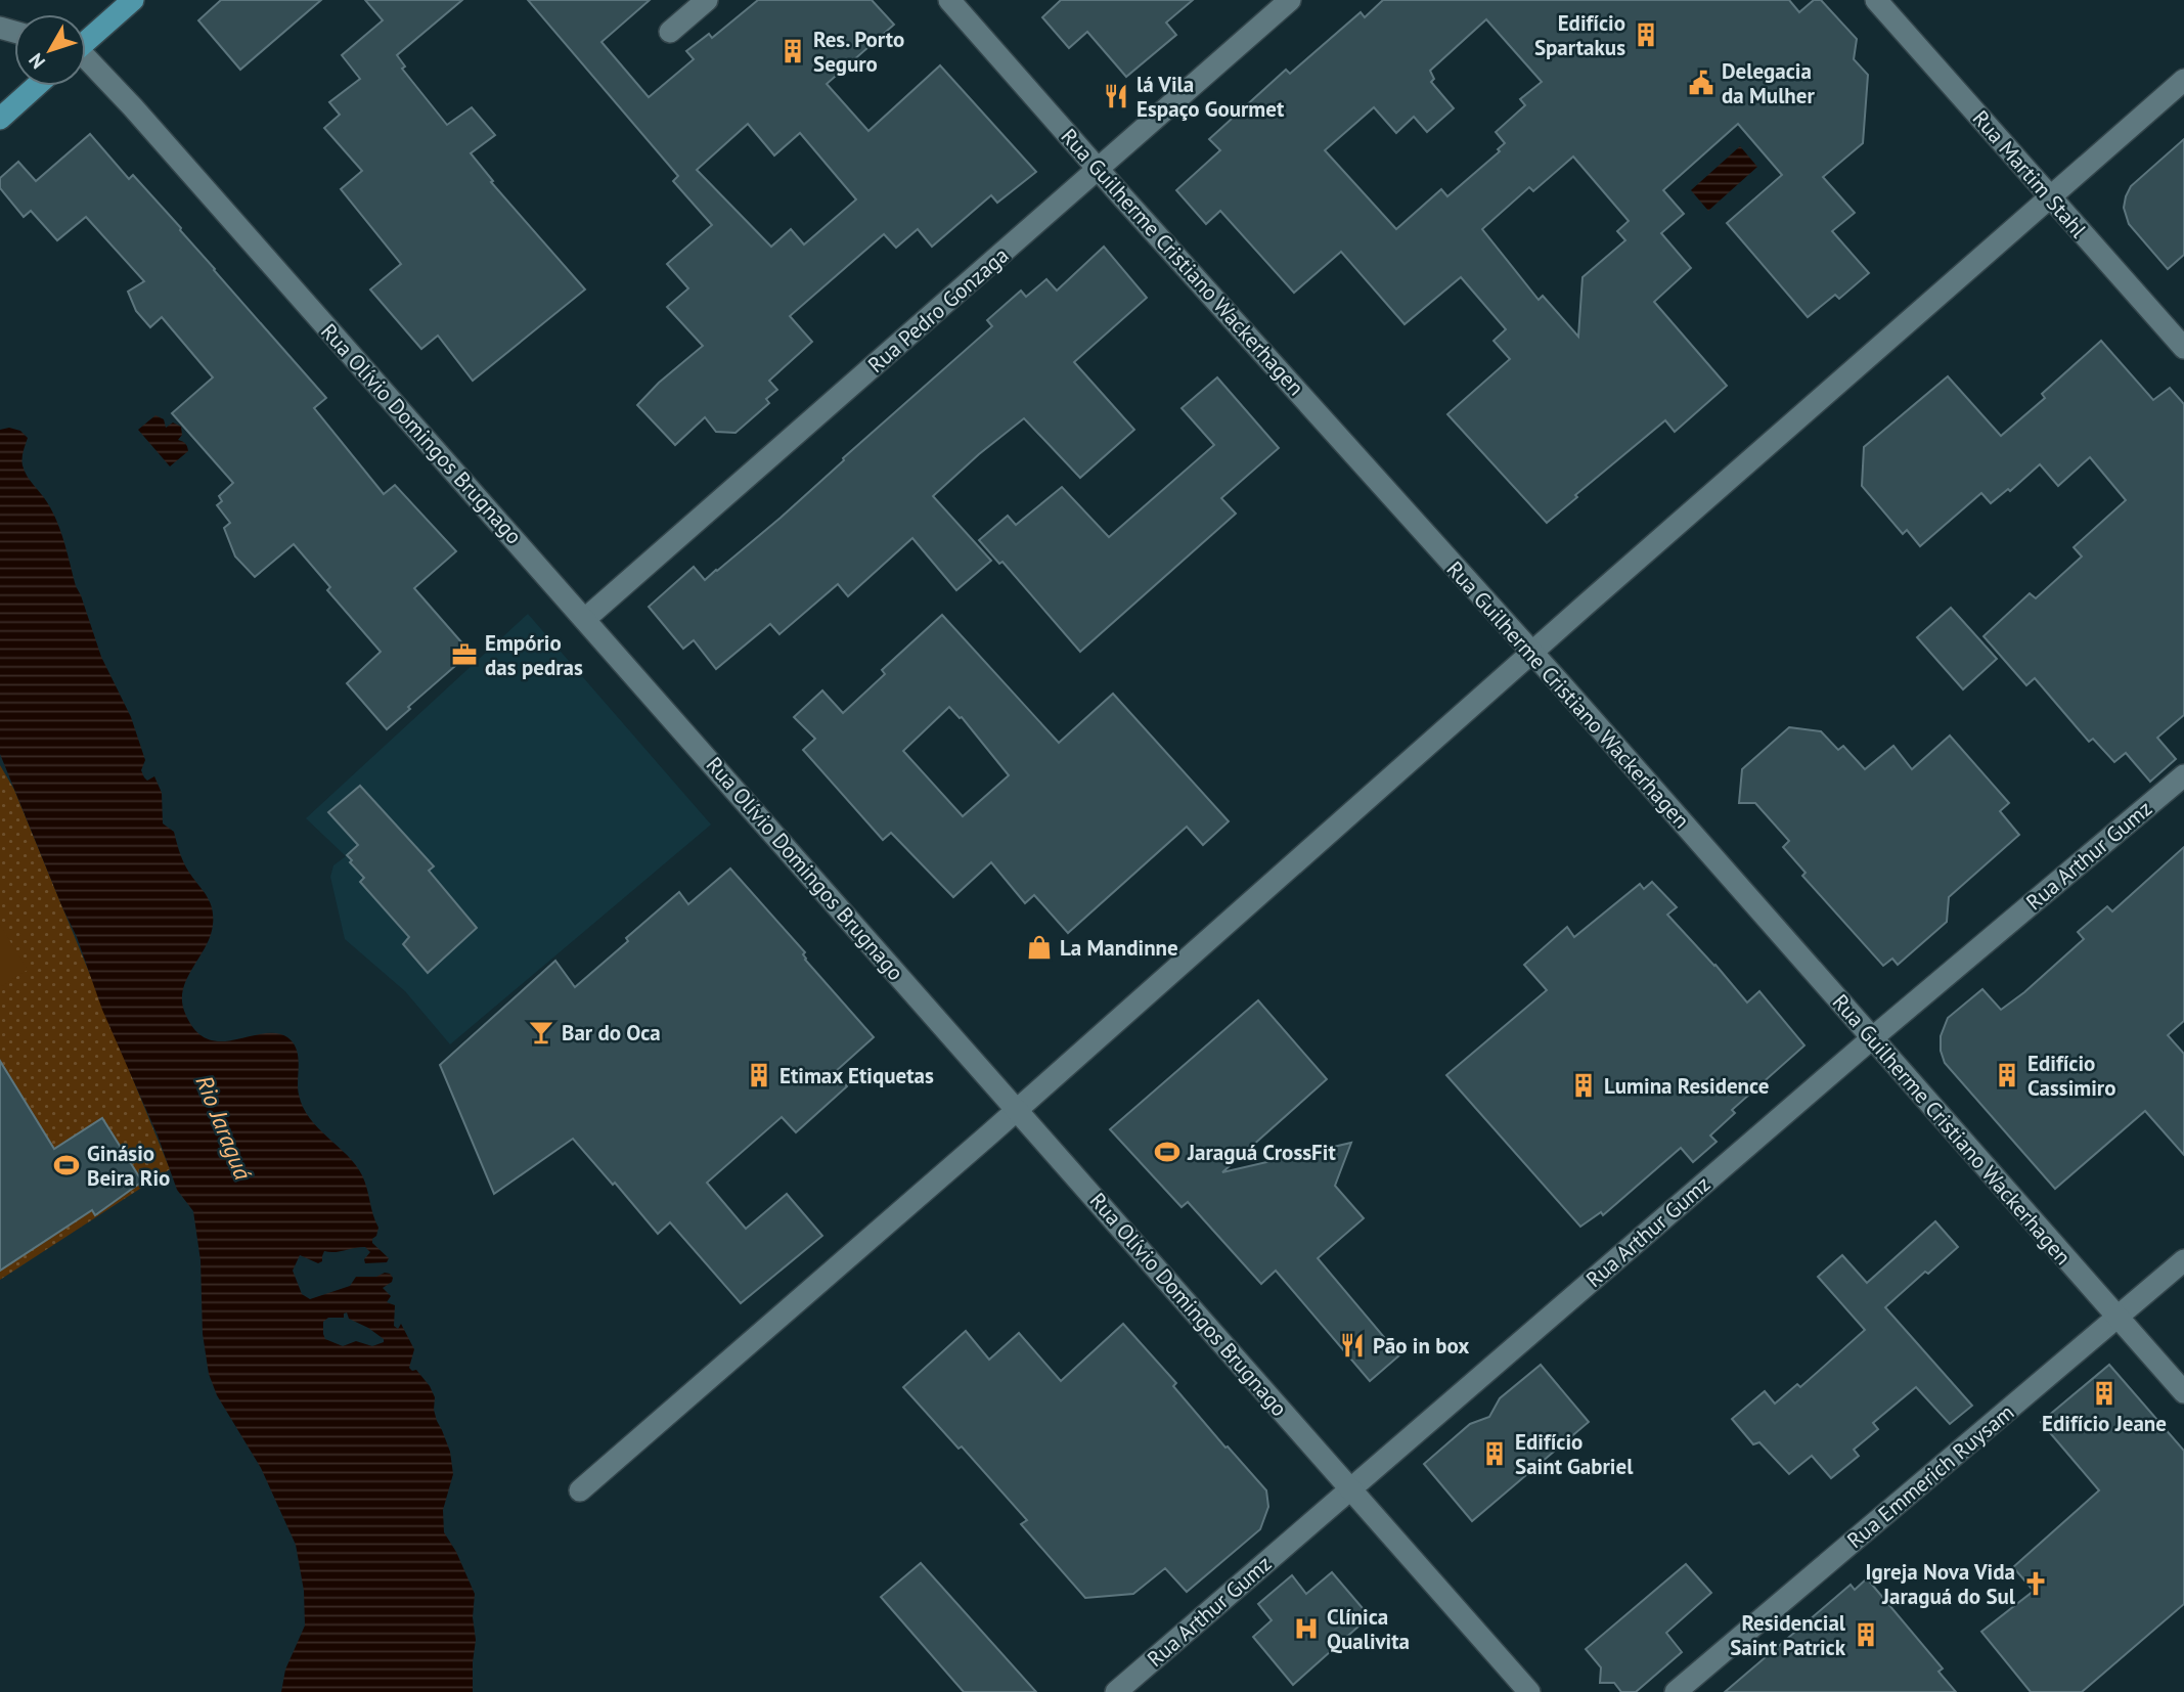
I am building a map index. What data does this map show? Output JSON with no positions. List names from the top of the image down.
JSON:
{
  "streets": {
    "street": [
      "Rua Martim Stahl",
      "Rua Guilherme Cristiano Wackerhagen",
      "Rua Pedro Gonzaga",
      "Rua Olívio Domingos Brugnago",
      "Rua Arthur Gumz",
      "Rua Emmerich Ruysam"
    ]
  },
  "crossings": [
    ["Rua Guilherme Cristiano Wackerhagen", "Rua Pedro Gonzaga"],
    ["Rua Guilherme Cristiano Wackerhagen", "Rua Arthur Gumz"],
    ["Rua Guilherme Cristiano Wackerhagen", "Rua Emmerich Ruysam"],
    ["Rua Pedro Gonzaga", "Rua Olívio Domingos Brugnago"],
    ["Rua Olívio Domingos Brugnago", "Rua Arthur Gumz"]
  ],
  "water": ["Rio Jaraguá"],
  "places": {
    "building": [
      "Edifício Spartakus",
      "Res. Porto Seguro",
      "Etimax Etiquetas",
      "Edifício Cassimiro",
      "Lumina Residence",
      "Edifício Jeane",
      "Edifício Saint Gabriel",
      "Residencial Saint Patrick"
    ],
    "public building": ["Delegacia da Mulher"],
    "restaurant": ["lá Vila Espaço Gourmet", "Pão in box"],
    "office": ["Empório das pedras"],
    "shop": ["La Mandinne"],
    "bar": ["Bar do Oca"],
    "sports": ["Jaraguá CrossFit", "Ginásio Beira Rio"],
    "church": ["Igreja Nova Vida Jaraguá do Sul"],
    "hospital": ["Clínica Qualivita"]
  },
  "north": "bottom left"
}
